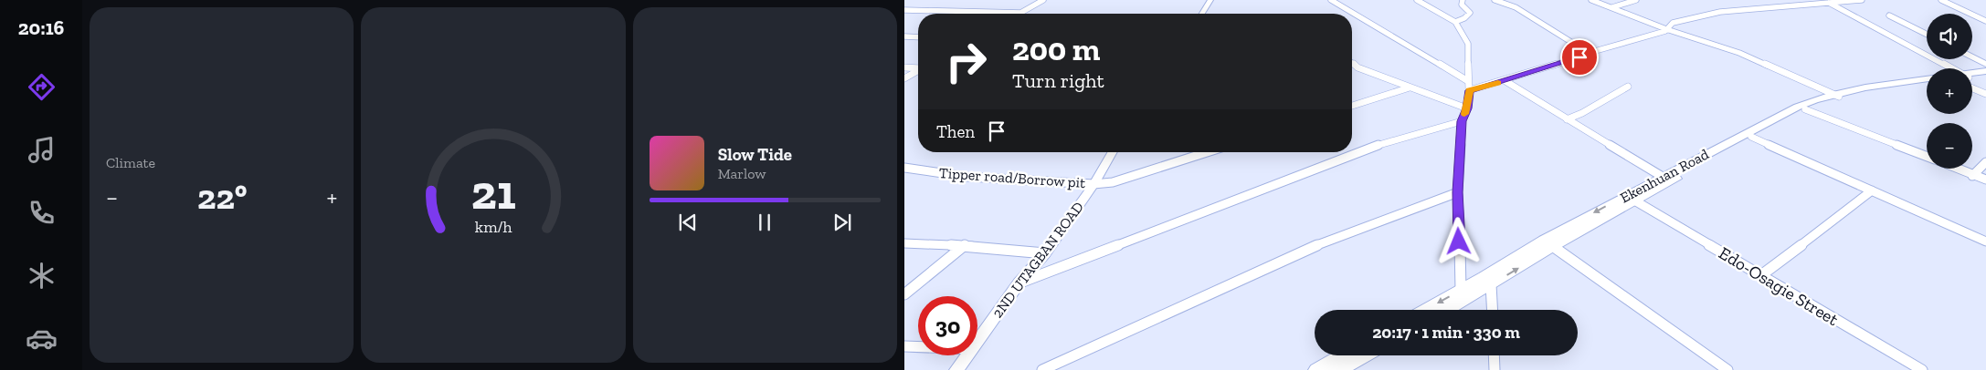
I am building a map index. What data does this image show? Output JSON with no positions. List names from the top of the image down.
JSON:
{
  "streets": {
    "main road": ["Ekenhuan Road"],
    "street": ["Tipper road/Borrow pit", "2ND UTAGBAN ROAD", "Edo-Osagie Street"]
  },
  "crossings": [
    ["Ekenhuan Road", "Edo-Osagie Street"],
    ["Tipper road/Borrow pit", "2ND UTAGBAN ROAD"]
  ],
  "page": {
    "tabs": "20:16",
    "tile": "Climate",
    "map_buttons": ["+", "−"],
    "turn": ["200 m", "Turn right"],
    "then": "Then",
    "song": ["Slow Tide", "Marlow"],
    "heat": ["−", "22°", "+"],
    "limit": "30",
    "trip": "20:17 · 1 min · 330 m",
    "gauge": ["21", "km/h"]
  }
}
